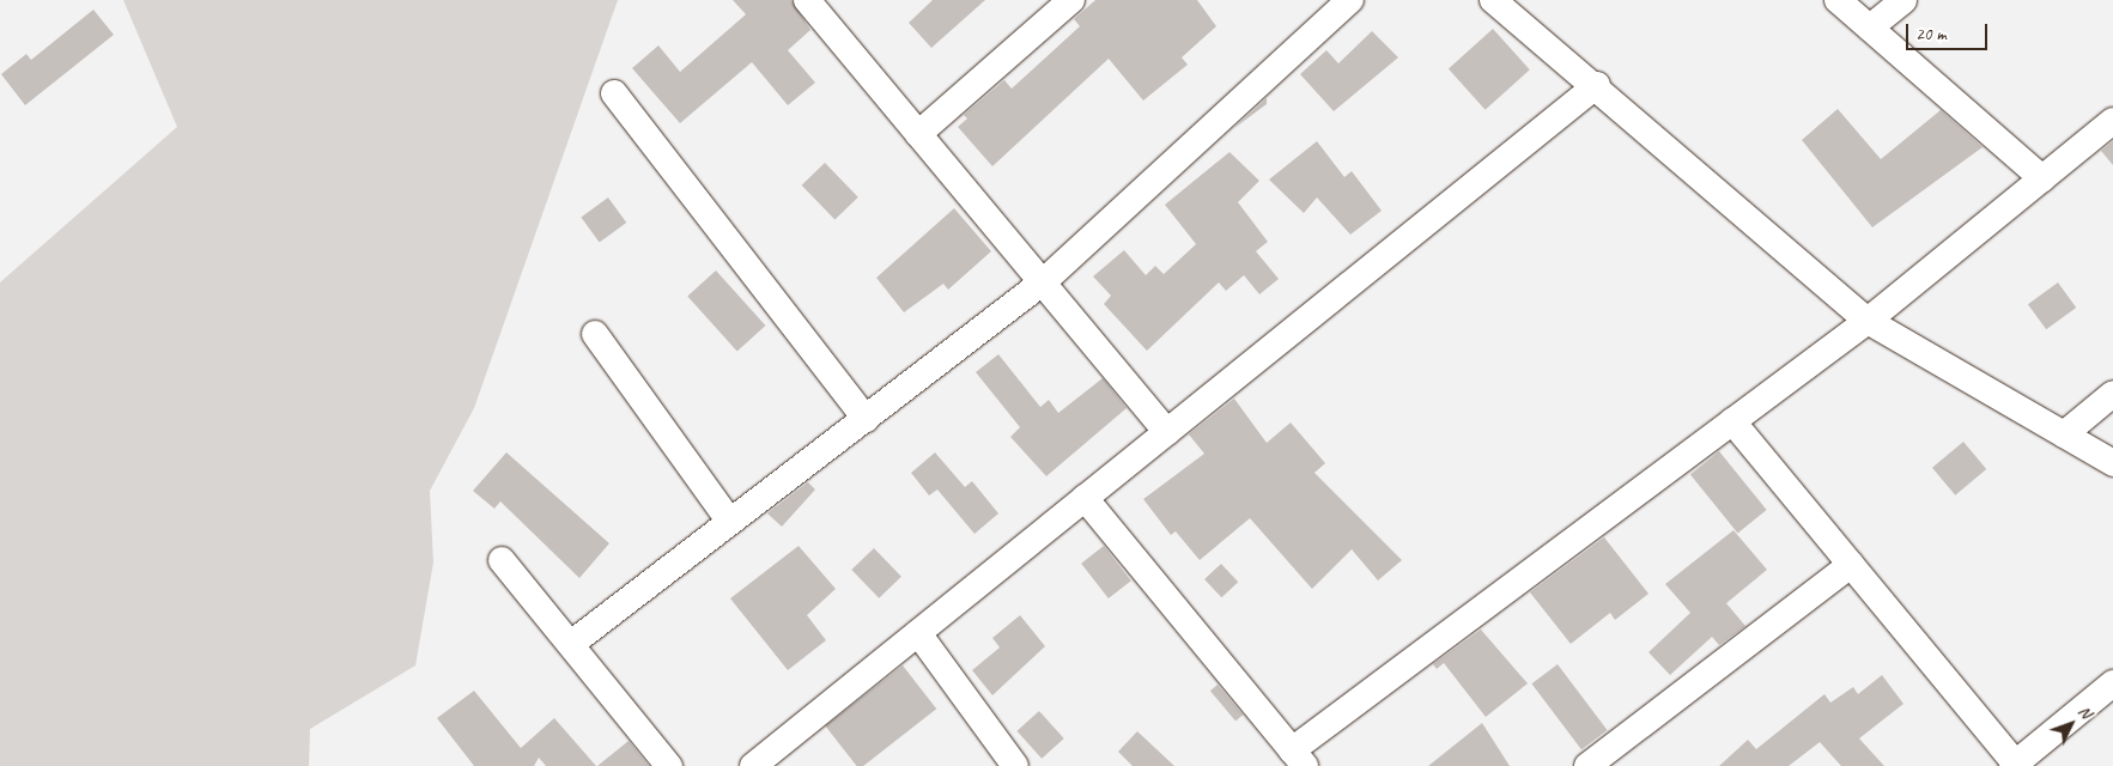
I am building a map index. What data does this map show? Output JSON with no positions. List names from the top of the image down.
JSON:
{
  "scale_bar": "20 m",
  "north": "top right"
}
